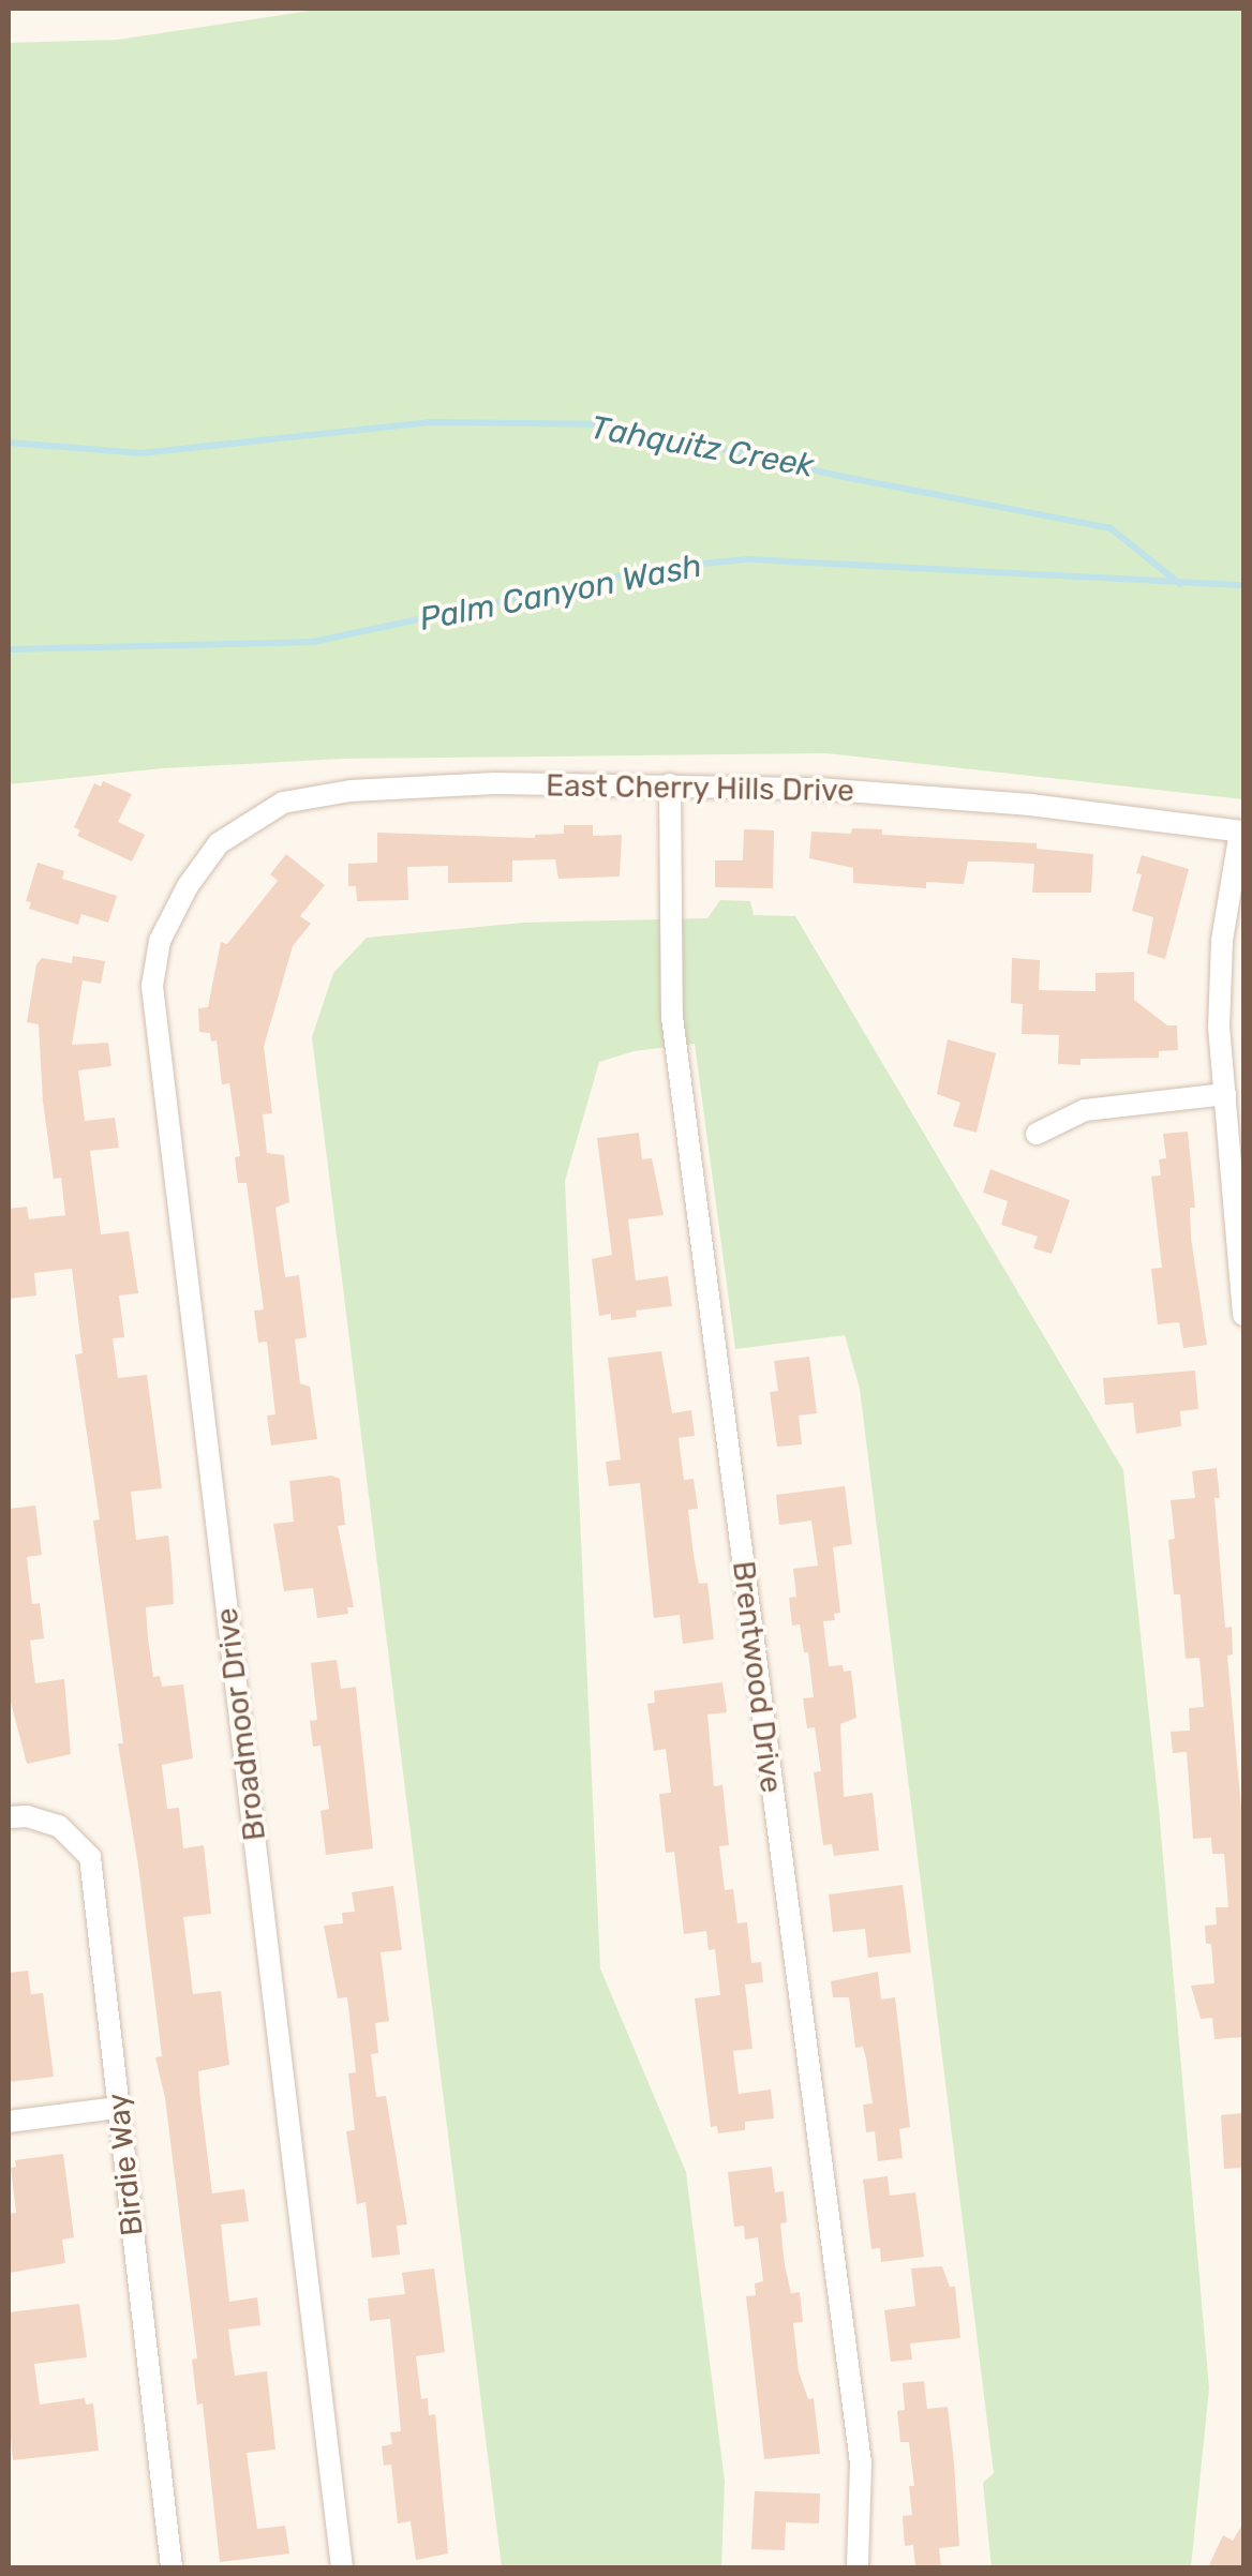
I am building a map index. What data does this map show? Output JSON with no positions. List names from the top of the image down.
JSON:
{
  "streets": {
    "street": [
      "East Cherry Hills Drive",
      "Brentwood Drive",
      "Broadmoor Drive",
      "Birdie Way"
    ]
  },
  "crossings": [
    ["East Cherry Hills Drive", "Brentwood Drive"],
    ["East Cherry Hills Drive", "Broadmoor Drive"]
  ],
  "water": ["Tahquitz Creek", "Palm Canyon Wash"]
}
